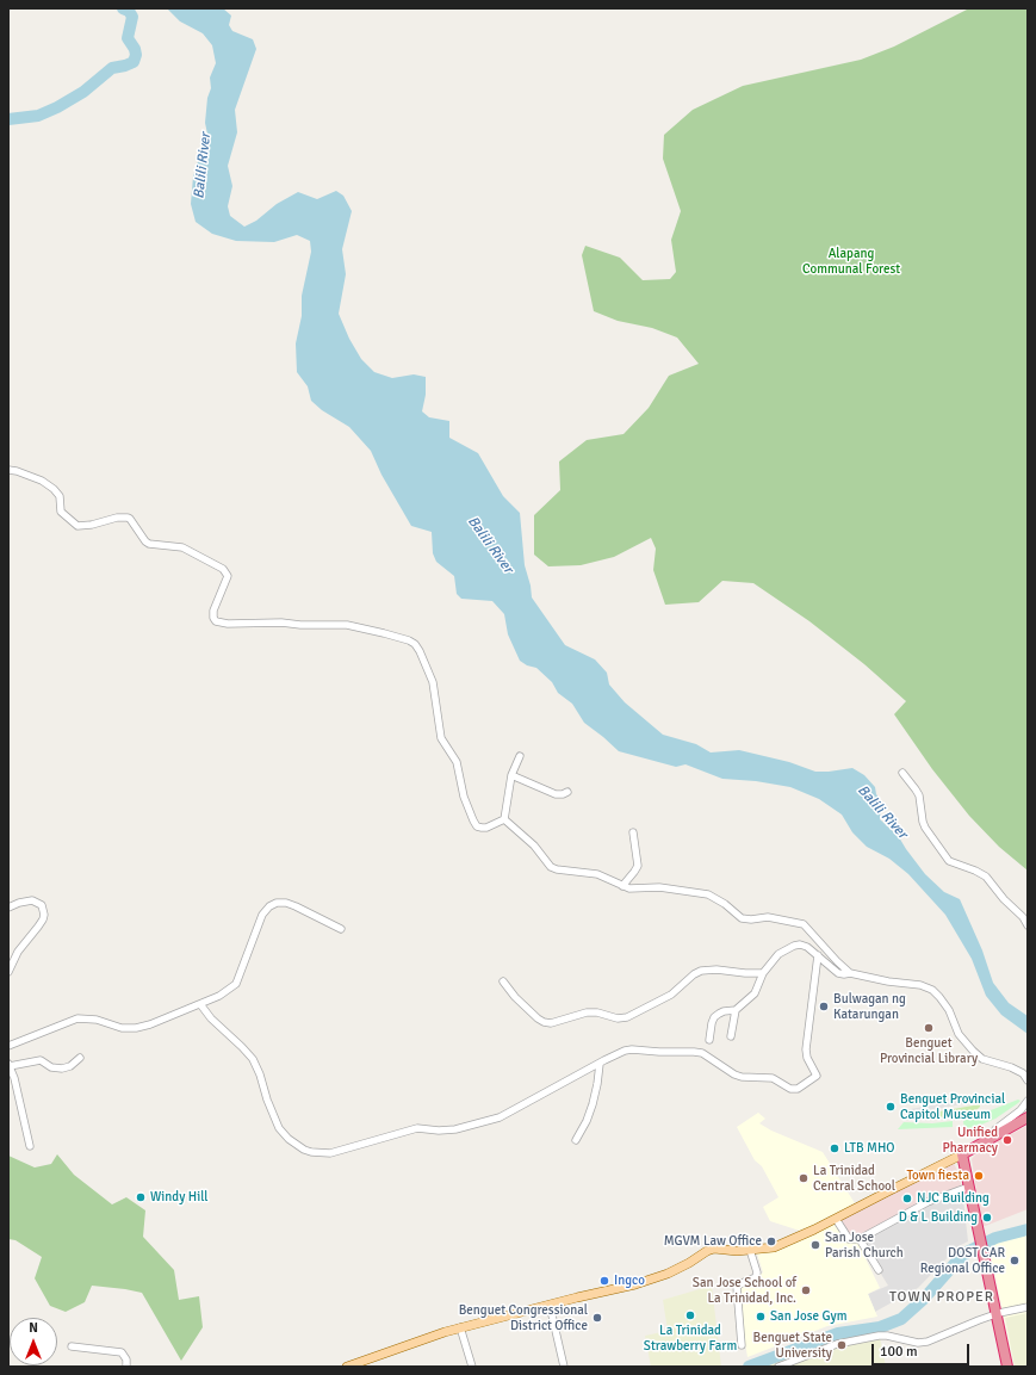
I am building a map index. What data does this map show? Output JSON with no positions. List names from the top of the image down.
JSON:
{
  "districts": ["TOWN PROPER"],
  "water": ["Balili River"],
  "parks": ["Alapang Communal Forest"],
  "places": [
    "Bulwagan ng Katarungan",
    "Benguet Provincial Library",
    "Benguet Provincial Capitol Museum",
    "Unified Pharmacy",
    "LTB MHO",
    "Town fiesta",
    "La Trinidad Central School",
    "Windy Hill",
    "NJC Building",
    "D & L Building",
    "MGVM Law Office",
    "San Jose Parish Church",
    "DOST CAR Regional Office",
    "Ingco",
    "San Jose School of La Trinidad, Inc.",
    "La Trinidad Strawberry Farm",
    "San Jose Gym",
    "Benguet Congressional District Office",
    "Benguet State University"
  ],
  "scale_bar": "100 m",
  "north": "top"
}
